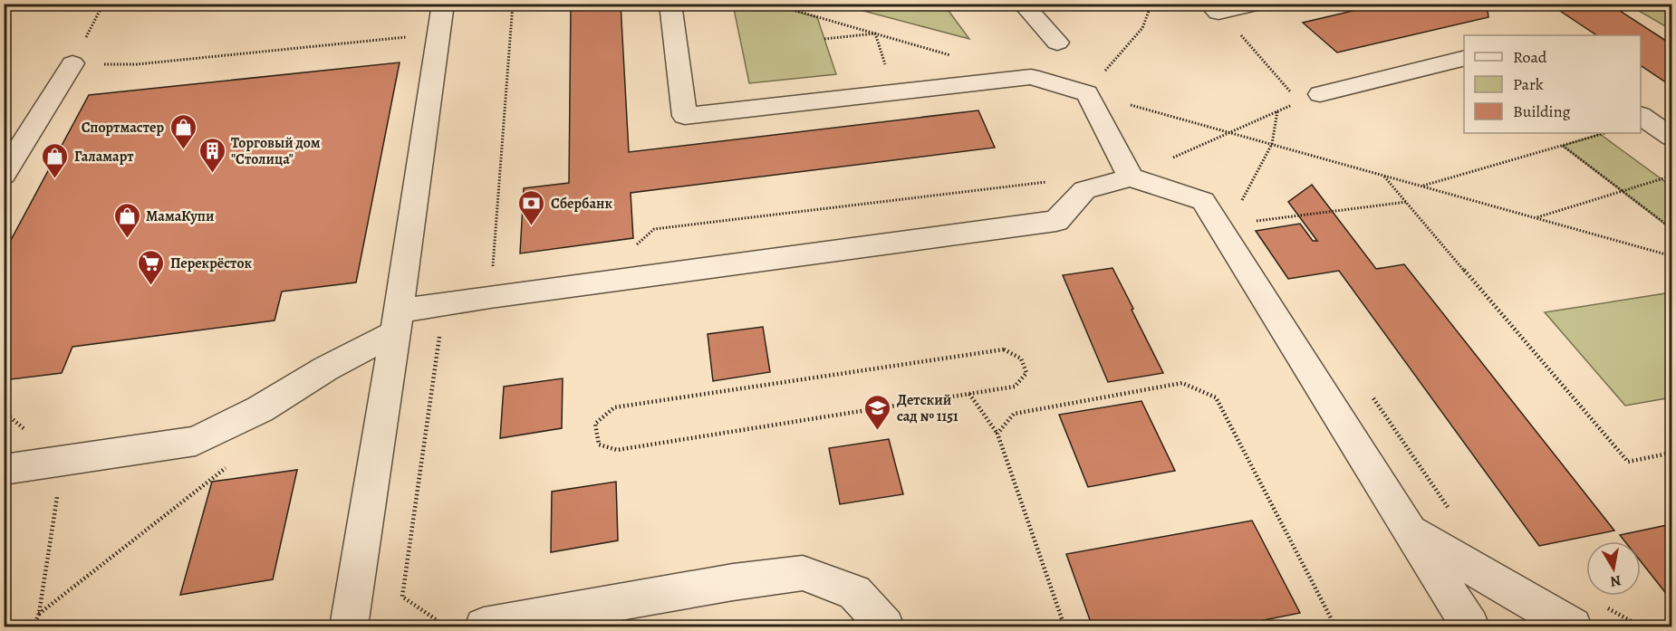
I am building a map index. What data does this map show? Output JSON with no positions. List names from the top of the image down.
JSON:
{
  "places": {
    "shop": ["Спортмастер", "Галамарт", "МамаКупи"],
    "building": ["Торговый дом \"Столица\""],
    "bank": ["Сбербанк"],
    "supermarket": ["Перекрёсток"],
    "school or university": ["Детский сад № 1151"]
  },
  "legend": ["Road", "Park", "Building"],
  "north": "bottom"
}
